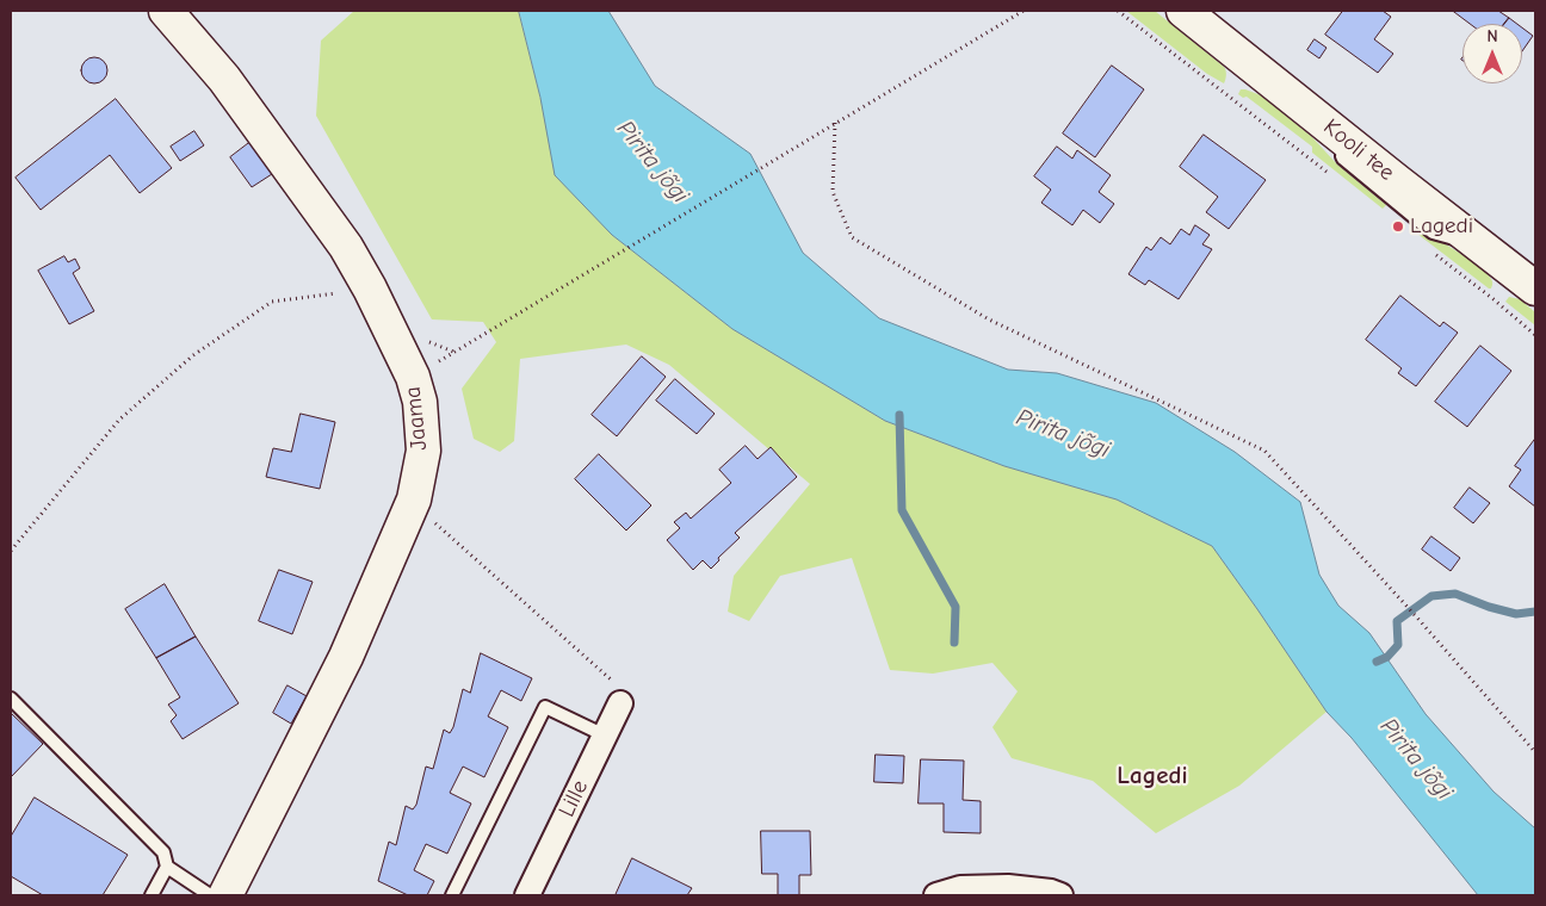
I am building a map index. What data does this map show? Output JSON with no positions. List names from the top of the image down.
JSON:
{
  "streets": {
    "street": ["Kooli tee", "Jaama", "Lille"]
  },
  "districts": ["Lagedi"],
  "water": ["Pirita jõgi"],
  "places": ["Lagedi"],
  "north": "top"
}
